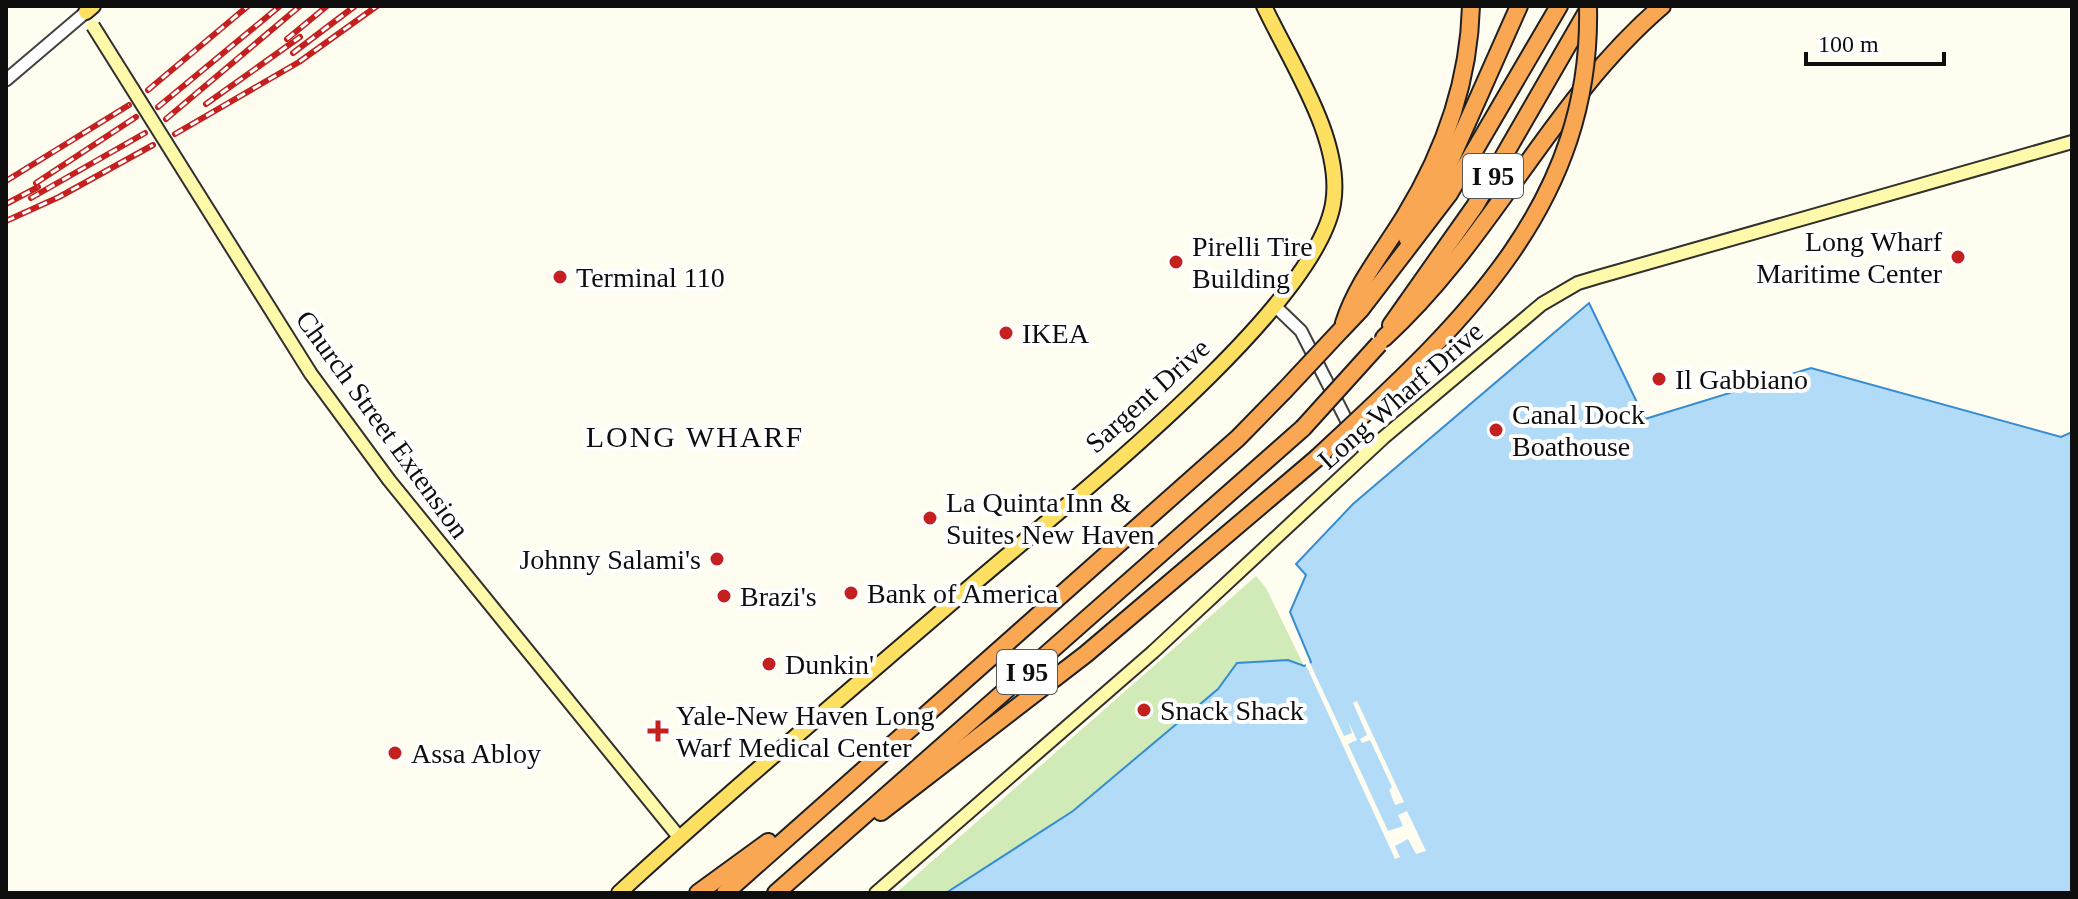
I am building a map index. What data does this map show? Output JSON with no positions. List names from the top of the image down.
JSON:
{
  "streets": {
    "highway": ["I 95"],
    "main road": ["Sargent Drive", "Long Wharf Drive", "Church Street Extension"]
  },
  "crossings": [
    ["Sargent Drive", "Church Street Extension"]
  ],
  "districts": ["LONG WHARF"],
  "places": {
    "other": [
      "Long Wharf Maritime Center",
      "Pirelli Tire Building",
      "Terminal 110",
      "IKEA",
      "Il Gabbiano",
      "Canal Dock Boathouse",
      "La Quinta Inn & Suites New Haven",
      "Johnny Salami's",
      "Bank of America",
      "Brazi's",
      "Dunkin'",
      "Snack Shack",
      "Assa Abloy"
    ],
    "health": ["Yale-New Haven Long Warf Medical Center"]
  },
  "scale_bar": "100 m"
}
